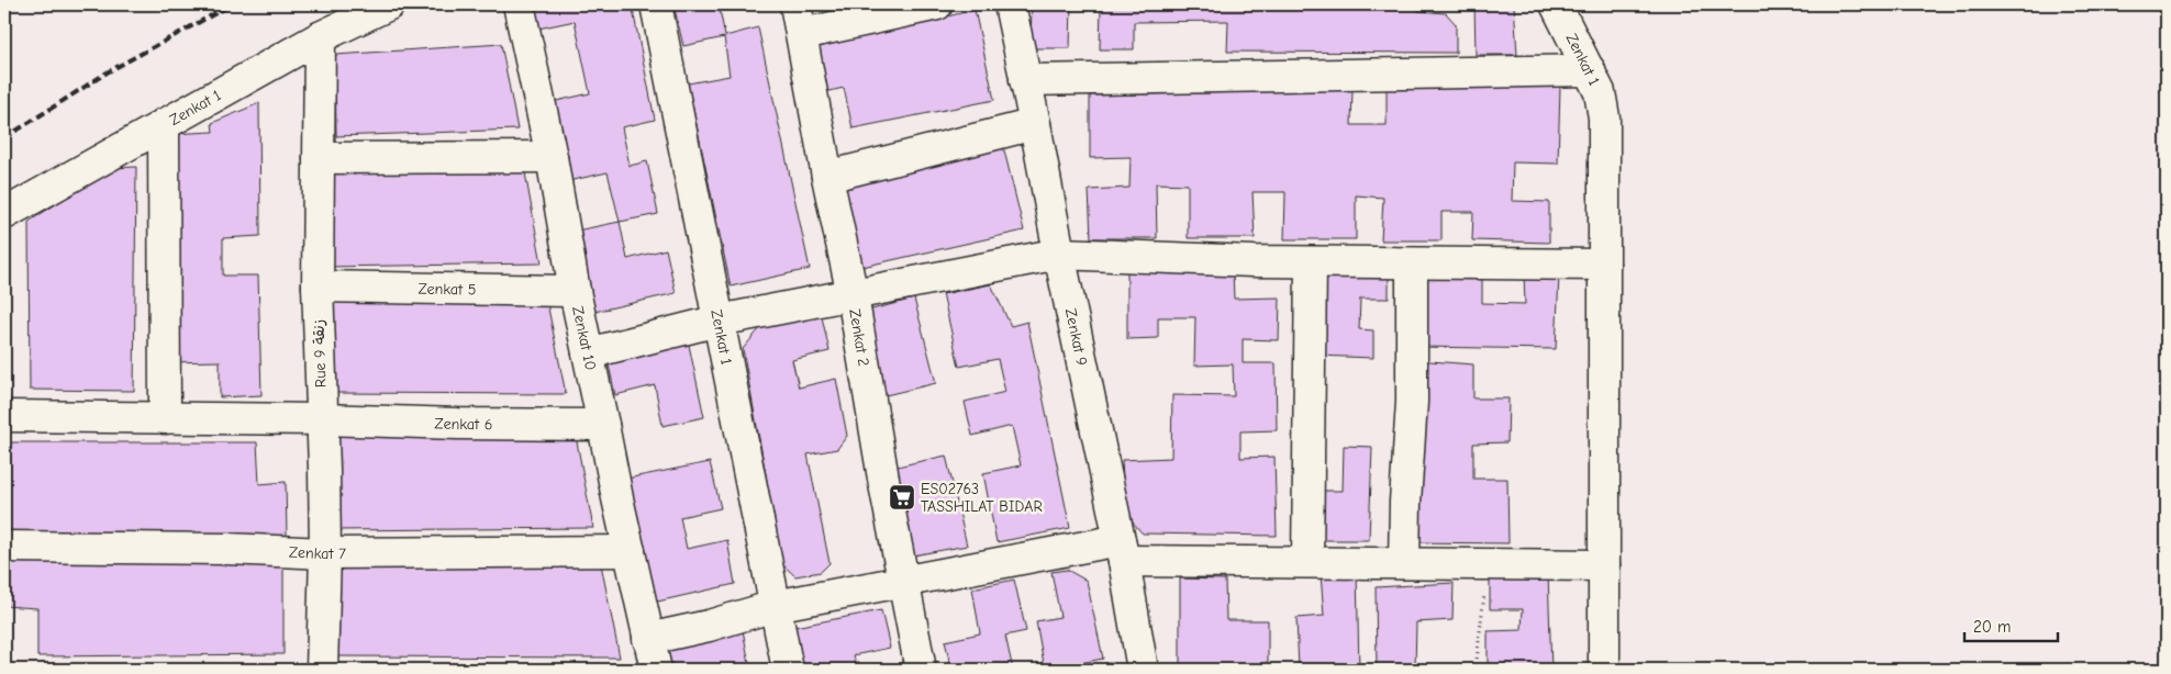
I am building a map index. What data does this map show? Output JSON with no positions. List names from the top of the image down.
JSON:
{
  "streets": {
    "street": [
      "Zenkat 1",
      "Zenkat 5",
      "Zenkat 10",
      "Zenkat 2",
      "Zenkat 9",
      "Rue 9 زنقة",
      "Zenkat 6",
      "Zenkat 7"
    ]
  },
  "crossings": [
    ["Zenkat 1", "Rue 9 زنقة"],
    ["Zenkat 5", "Zenkat 10"],
    ["Zenkat 5", "Rue 9 زنقة"],
    ["Zenkat 10", "Zenkat 6"],
    ["Zenkat 10", "Zenkat 7"],
    ["Rue 9 زنقة", "Zenkat 6"],
    ["Rue 9 زنقة", "Zenkat 7"]
  ],
  "places": {
    "supermarket": ["ES02763 TASSHILAT BIDAR"]
  },
  "scale_bar": "20 m"
}
